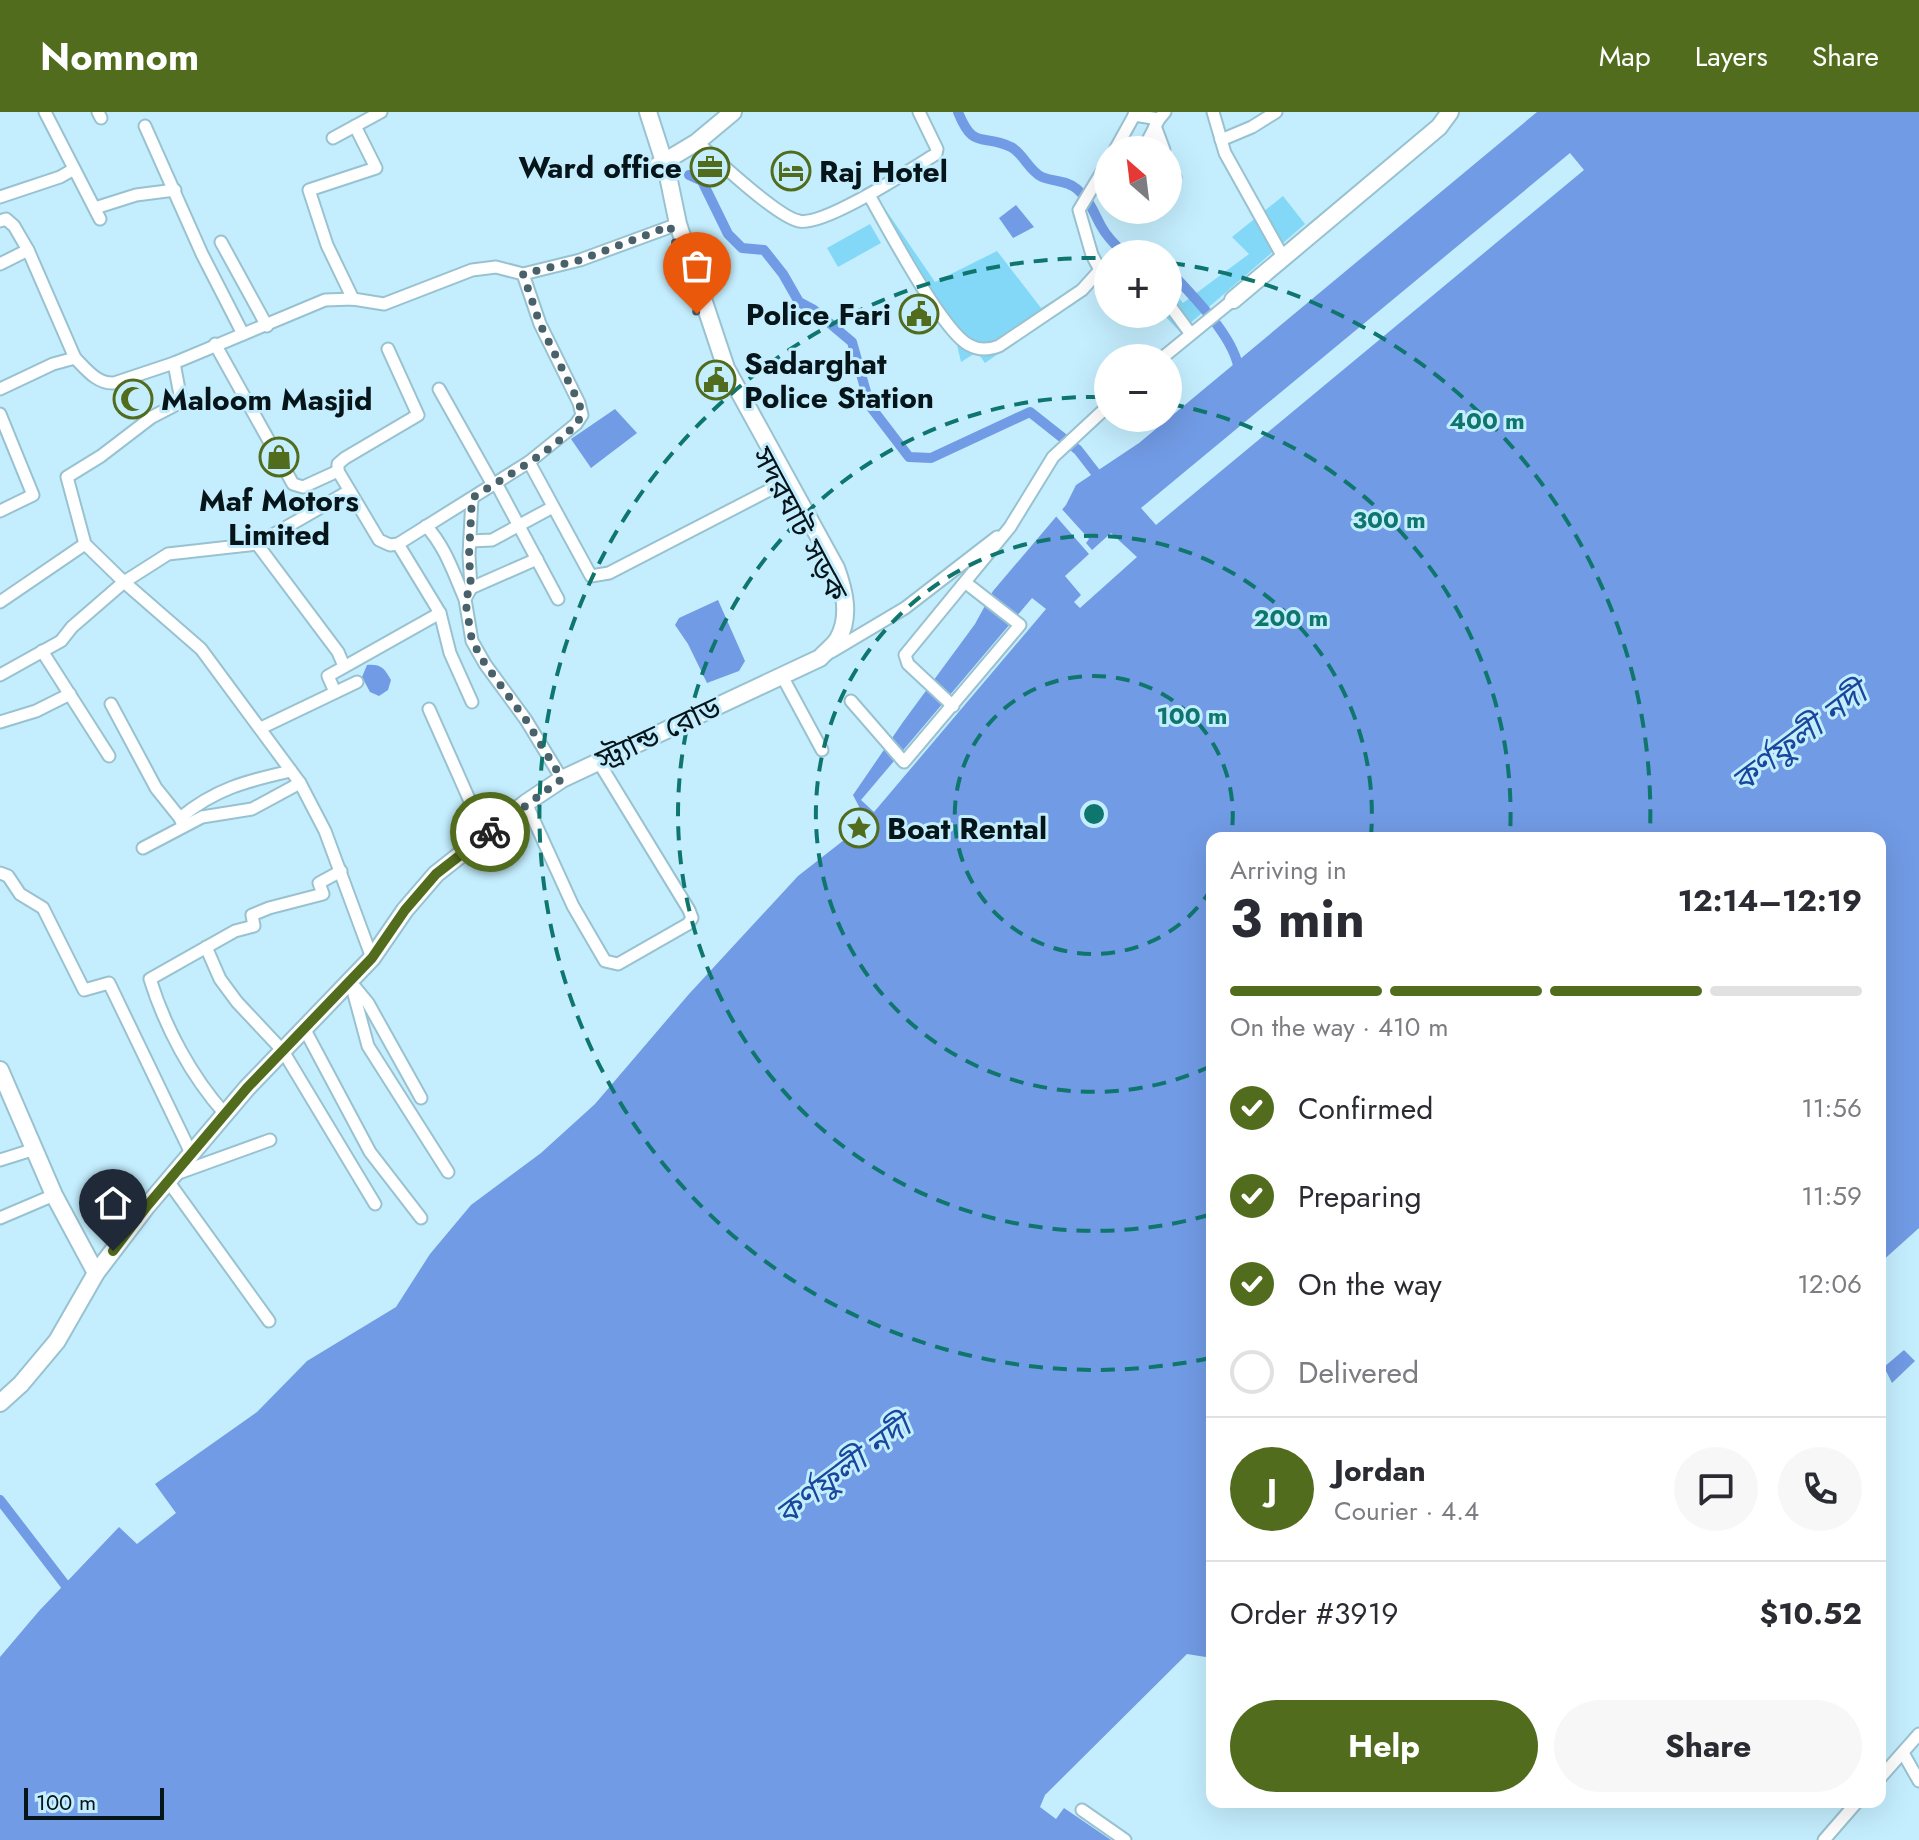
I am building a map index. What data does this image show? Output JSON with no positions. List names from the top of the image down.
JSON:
{
  "streets": {
    "main road": ["সদরঘাট সড়ক", "স্ট্র্যান্ড রোড"]
  },
  "crossings": [
    ["সদরঘাট সড়ক", "স্ট্র্যান্ড রোড"]
  ],
  "water": ["কর্ণফুলী নদী"],
  "places": {
    "office": ["Ward office"],
    "hotel": ["Raj Hotel"],
    "public building": ["Police Fari", "Sadarghat Police Station"],
    "mosque": ["Maloom Masjid"],
    "shop": ["Maf Motors Limited"],
    "place": ["Boat Rental"]
  },
  "scale_bar": "100 m",
  "north": "top left",
  "page": {
    "header": "Nomnom",
    "nav": ["Map", "Layers", "Share"],
    "map_buttons": ["+", "−"],
    "heading": ["3 min", "Arriving in", "12:14–12:19"],
    "panel": [
      "Jordan",
      "Courier · 4.4",
      "Order #3919",
      "$10.52"
    ],
    "bar": "On the way · 410 m",
    "list": [
      ["Confirmed", "11:56"],
      ["Preparing", "11:59"],
      ["On the way", "12:06"],
      "Delivered"
    ],
    "round": "J",
    "buttons": ["Help", "Share"],
    "scale": "100 m"
  },
  "rings": [
    "400 m",
    "300 m",
    "200 m",
    "100 m"
  ]
}
